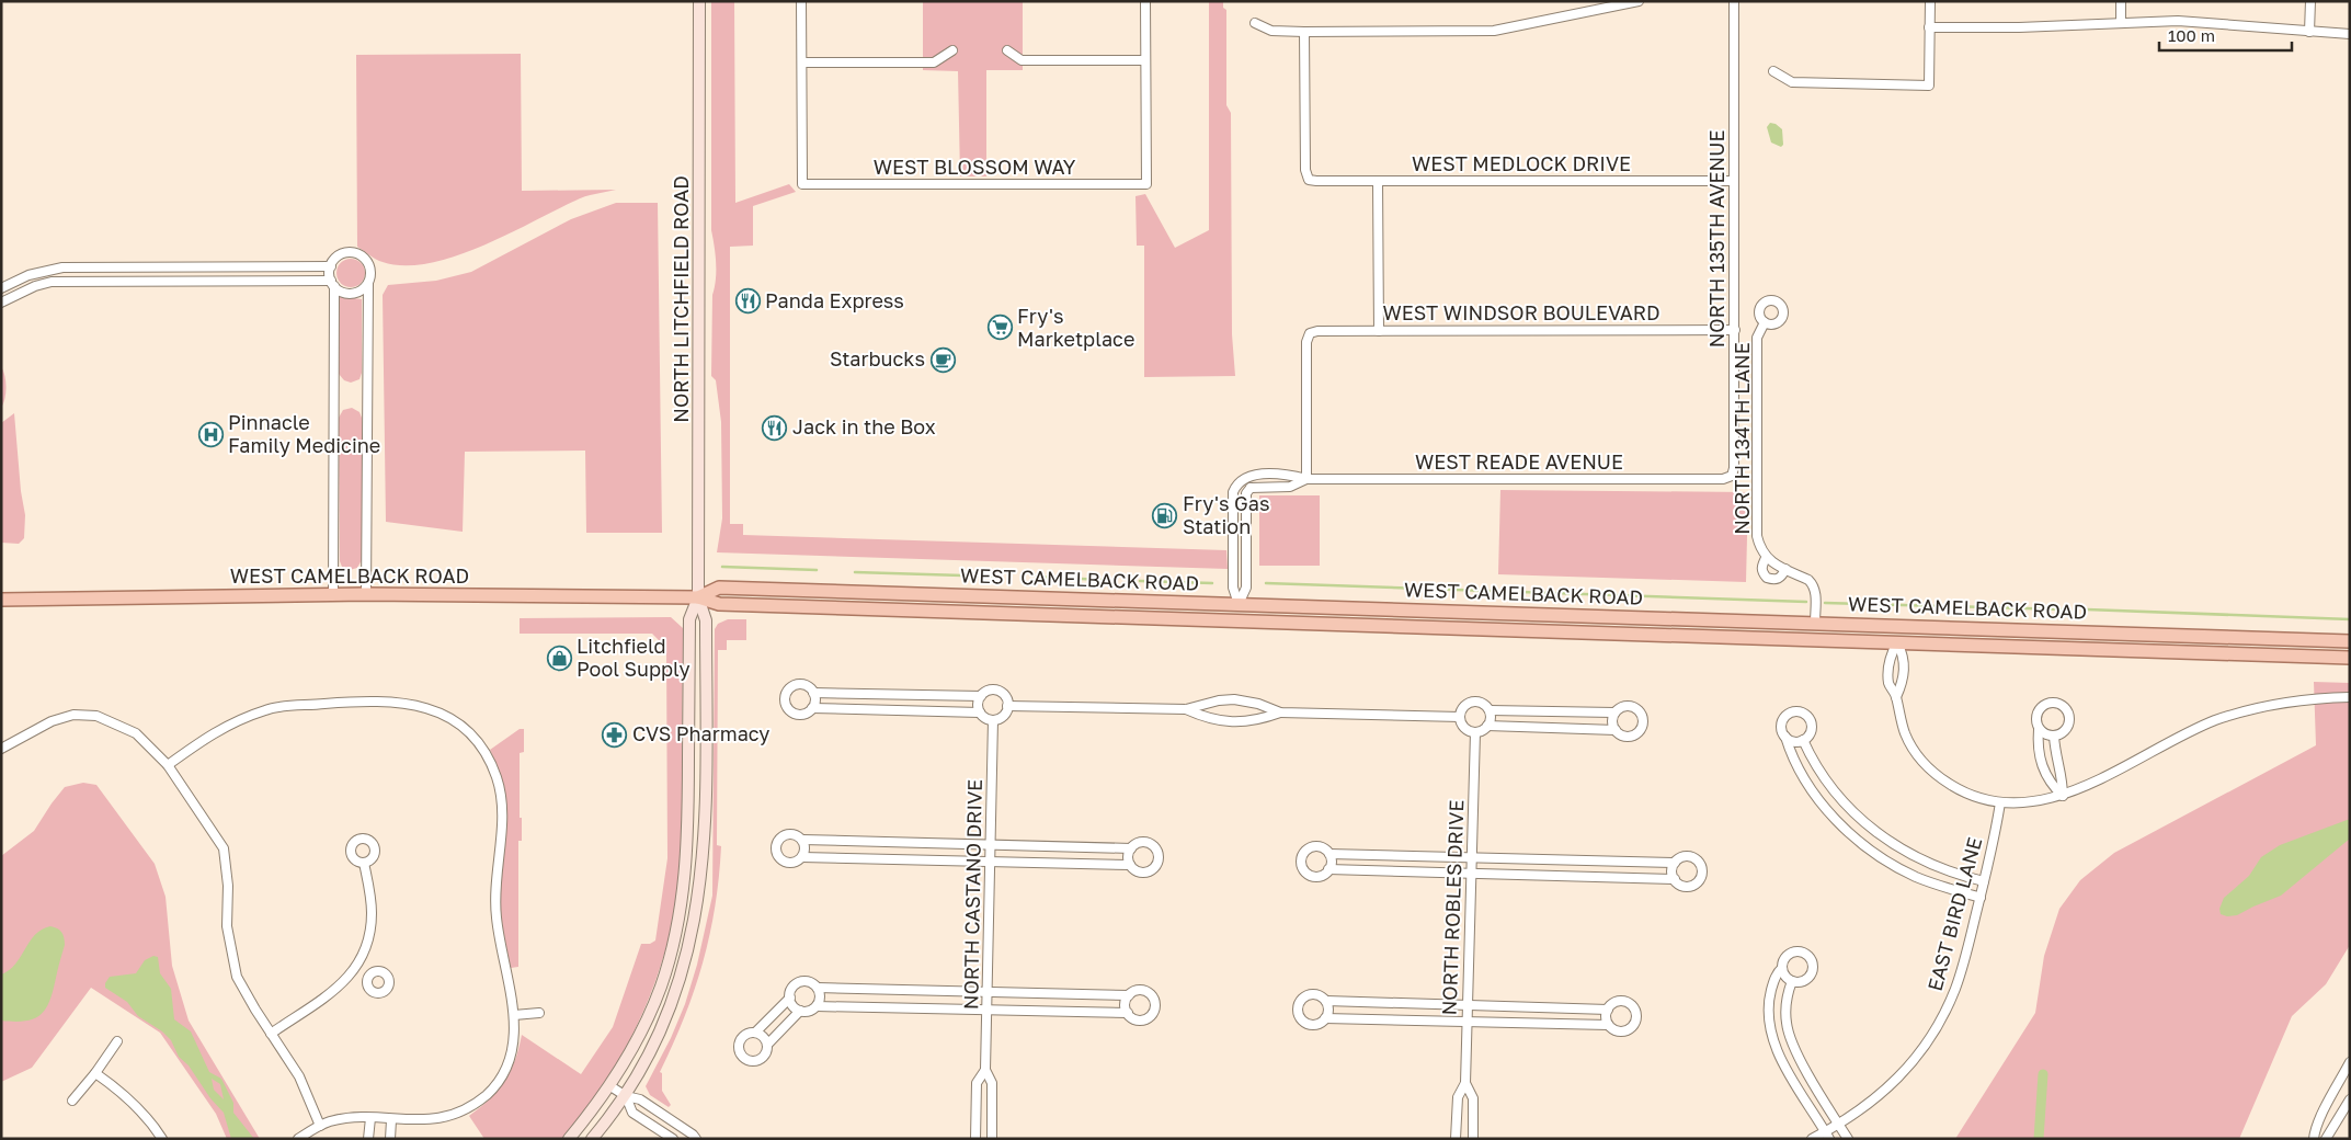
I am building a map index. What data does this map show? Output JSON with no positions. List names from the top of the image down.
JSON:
{
  "streets": {
    "main road": ["NORTH LITCHFIELD ROAD", "WEST CAMELBACK ROAD"],
    "street": [
      "WEST MEDLOCK DRIVE",
      "WEST BLOSSOM WAY",
      "NORTH 135TH AVENUE",
      "WEST WINDSOR BOULEVARD",
      "NORTH 134TH LANE",
      "WEST READE AVENUE",
      "NORTH CASTANO DRIVE",
      "NORTH ROBLES DRIVE",
      "EAST BIRD LANE"
    ]
  },
  "crossings": [
    ["WEST MEDLOCK DRIVE", "NORTH 135TH AVENUE"],
    ["NORTH 135TH AVENUE", "WEST WINDSOR BOULEVARD"],
    ["NORTH 135TH AVENUE", "WEST READE AVENUE"],
    ["NORTH LITCHFIELD ROAD", "WEST CAMELBACK ROAD"],
    ["WEST WINDSOR BOULEVARD", "WEST READE AVENUE"],
    ["NORTH 134TH LANE", "WEST CAMELBACK ROAD"]
  ],
  "places": {
    "restaurant": ["Panda Express", "Jack in the Box"],
    "supermarket": ["Fry's Marketplace"],
    "cafe": ["Starbucks"],
    "hospital": ["Pinnacle Family Medicine"],
    "fuel station": ["Fry's Gas Station"],
    "shop": ["Litchfield Pool Supply"],
    "pharmacy": ["CVS Pharmacy"]
  },
  "scale_bar": "100 m"
}
